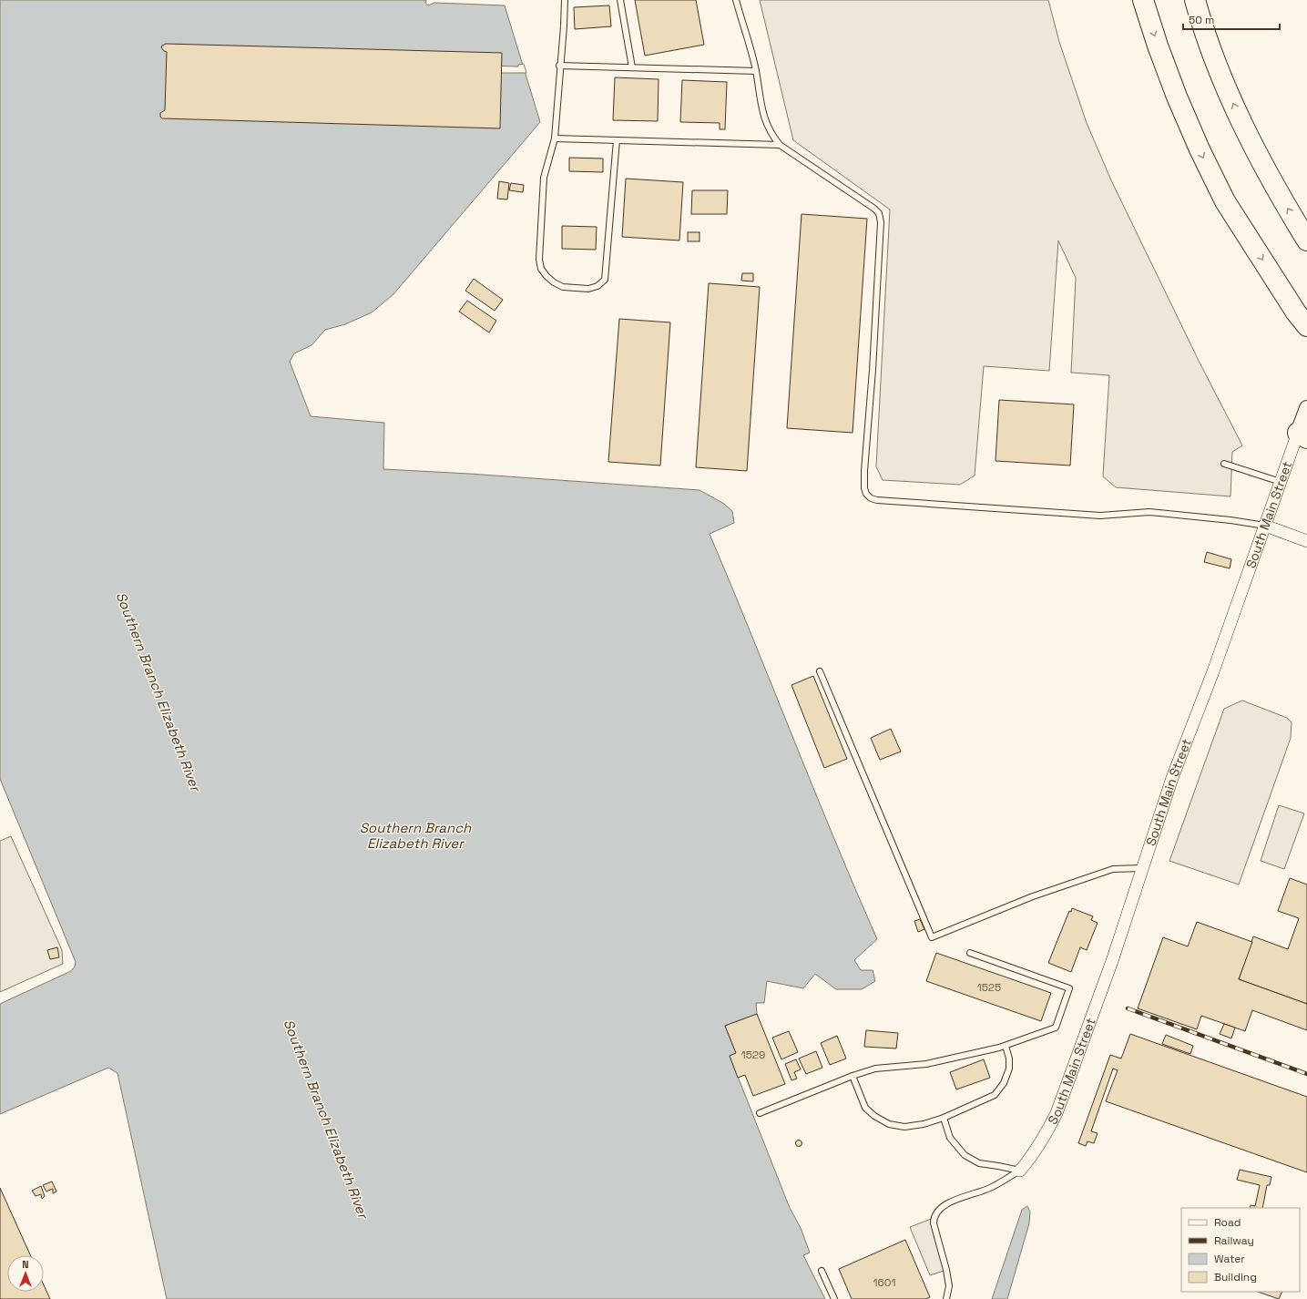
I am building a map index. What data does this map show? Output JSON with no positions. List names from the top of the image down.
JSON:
{
  "streets": {
    "street": ["South Main Street"]
  },
  "water": ["Southern Branch Elizabeth River"],
  "house_numbers": ["1525", "1529", "1601"],
  "legend": [
    "Road",
    "Railway",
    "Water",
    "Building"
  ],
  "scale_bar": "50 m",
  "north": "top"
}
